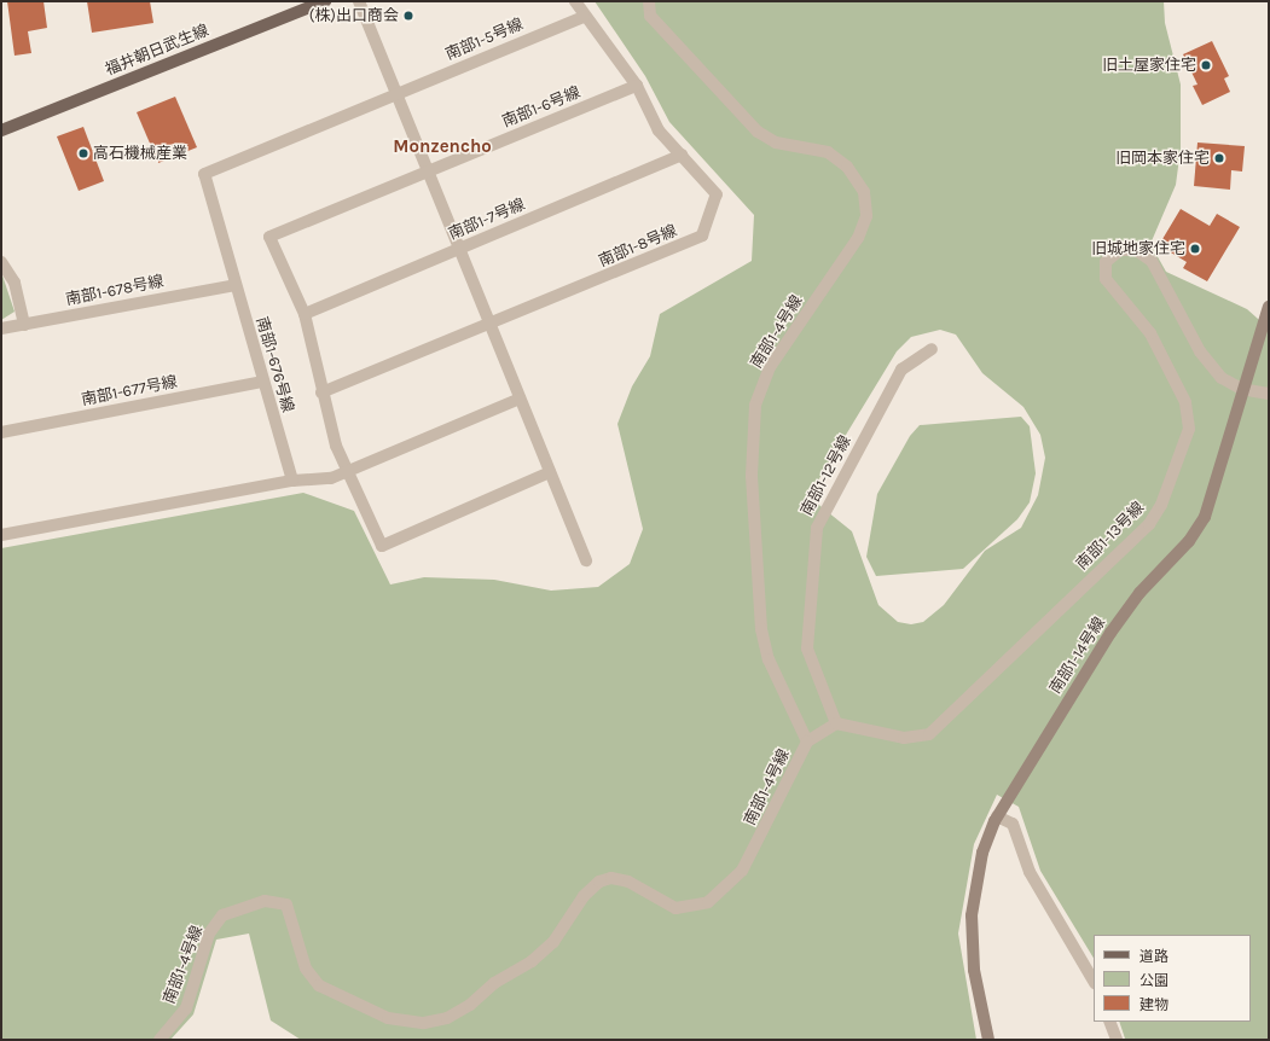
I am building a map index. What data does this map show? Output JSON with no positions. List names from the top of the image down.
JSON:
{
  "streets": {
    "main road": ["福井朝日武生線"],
    "street": [
      "南部1-5号線",
      "南部1-6号線",
      "南部1-7号線",
      "南部1-8号線",
      "南部1-678号線",
      "南部1-4号線",
      "南部1-676号線",
      "南部1-677号線",
      "南部1-12号線",
      "南部1-13号線",
      "南部1-14号線"
    ]
  },
  "crossings": [
    ["南部1-5号線", "南部1-8号線"],
    ["南部1-5号線", "南部1-676号線"],
    ["南部1-6号線", "南部1-7号線"],
    ["南部1-6号線", "南部1-8号線"],
    ["南部1-7号線", "南部1-8号線"],
    ["南部1-678号線", "南部1-676号線"],
    ["南部1-676号線", "南部1-677号線"],
    ["南部1-12号線", "南部1-13号線"],
    ["南部1-13号線", "南部1-14号線"]
  ],
  "districts": ["Monzencho"],
  "places": [
    "(株)出口商会",
    "旧土屋家住宅",
    "高石機械産業",
    "旧岡本家住宅",
    "旧城地家住宅"
  ],
  "legend": ["道路", "公園", "建物"]
}
